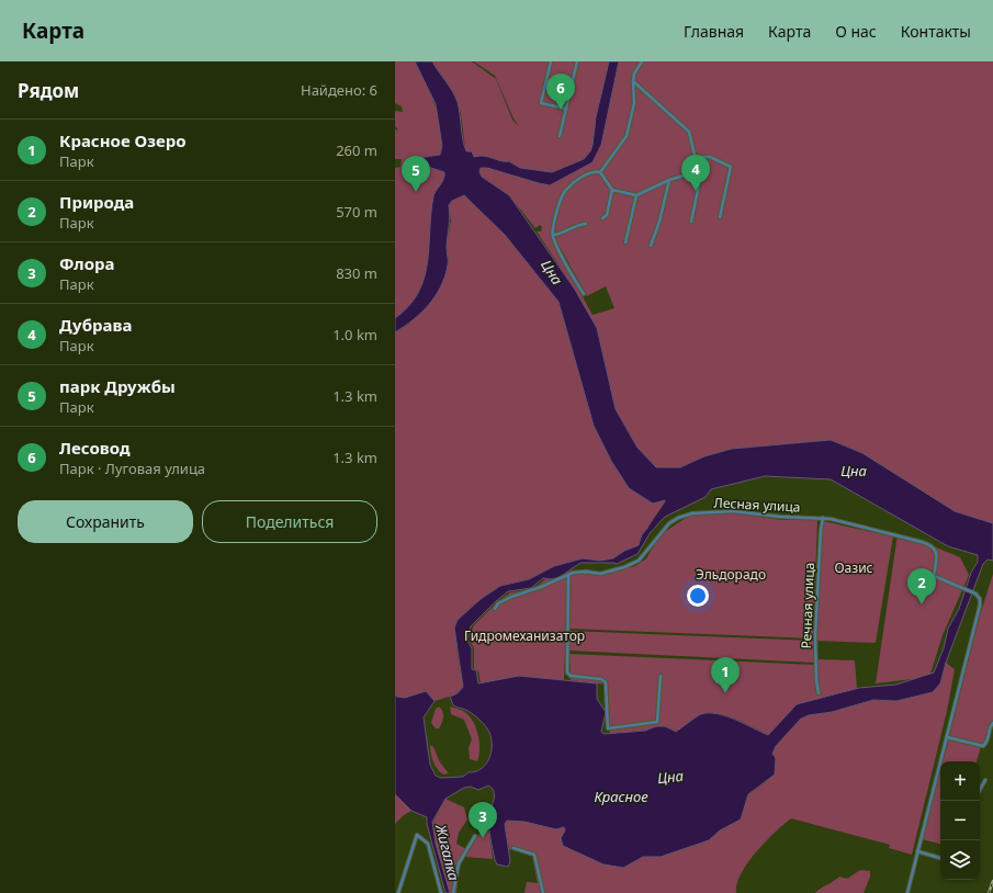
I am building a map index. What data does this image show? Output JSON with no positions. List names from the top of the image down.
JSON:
{
  "streets": {
    "street": ["Лесная улица", "Речная улица"]
  },
  "crossings": [
    ["Лесная улица", "Речная улица"]
  ],
  "water": ["Цна", "Красное", "Жигалка"],
  "parks": ["Оазис", "Эльдорадо", "Гидромеханизатор"],
  "page": {
    "header": "Карта",
    "nav": [
      "Главная",
      "Карта",
      "О нас",
      "Контакты"
    ],
    "heading": ["Рядом", "Найдено: 6"],
    "pins": [
      "6",
      "4",
      "5",
      "2",
      "1",
      "3"
    ],
    "list": [
      {
        "mark": "1",
        "name": "Красное Озеро",
        "note": "Парк",
        "value": "260 m"
      },
      {
        "mark": "2",
        "name": "Природа",
        "note": "Парк",
        "value": "570 m"
      },
      {
        "mark": "3",
        "name": "Флора",
        "note": "Парк",
        "value": "830 m"
      },
      {
        "mark": "4",
        "name": "Дубрава",
        "note": "Парк",
        "value": "1.0 km"
      },
      {
        "mark": "5",
        "name": "парк Дружбы",
        "note": "Парк",
        "value": "1.3 km"
      },
      {
        "mark": "6",
        "name": "Лесовод",
        "note": "Парк · Луговая улица",
        "value": "1.3 km"
      }
    ],
    "buttons": ["Сохранить", "Поделиться"],
    "map_buttons": ["+", "−"]
  }
}
